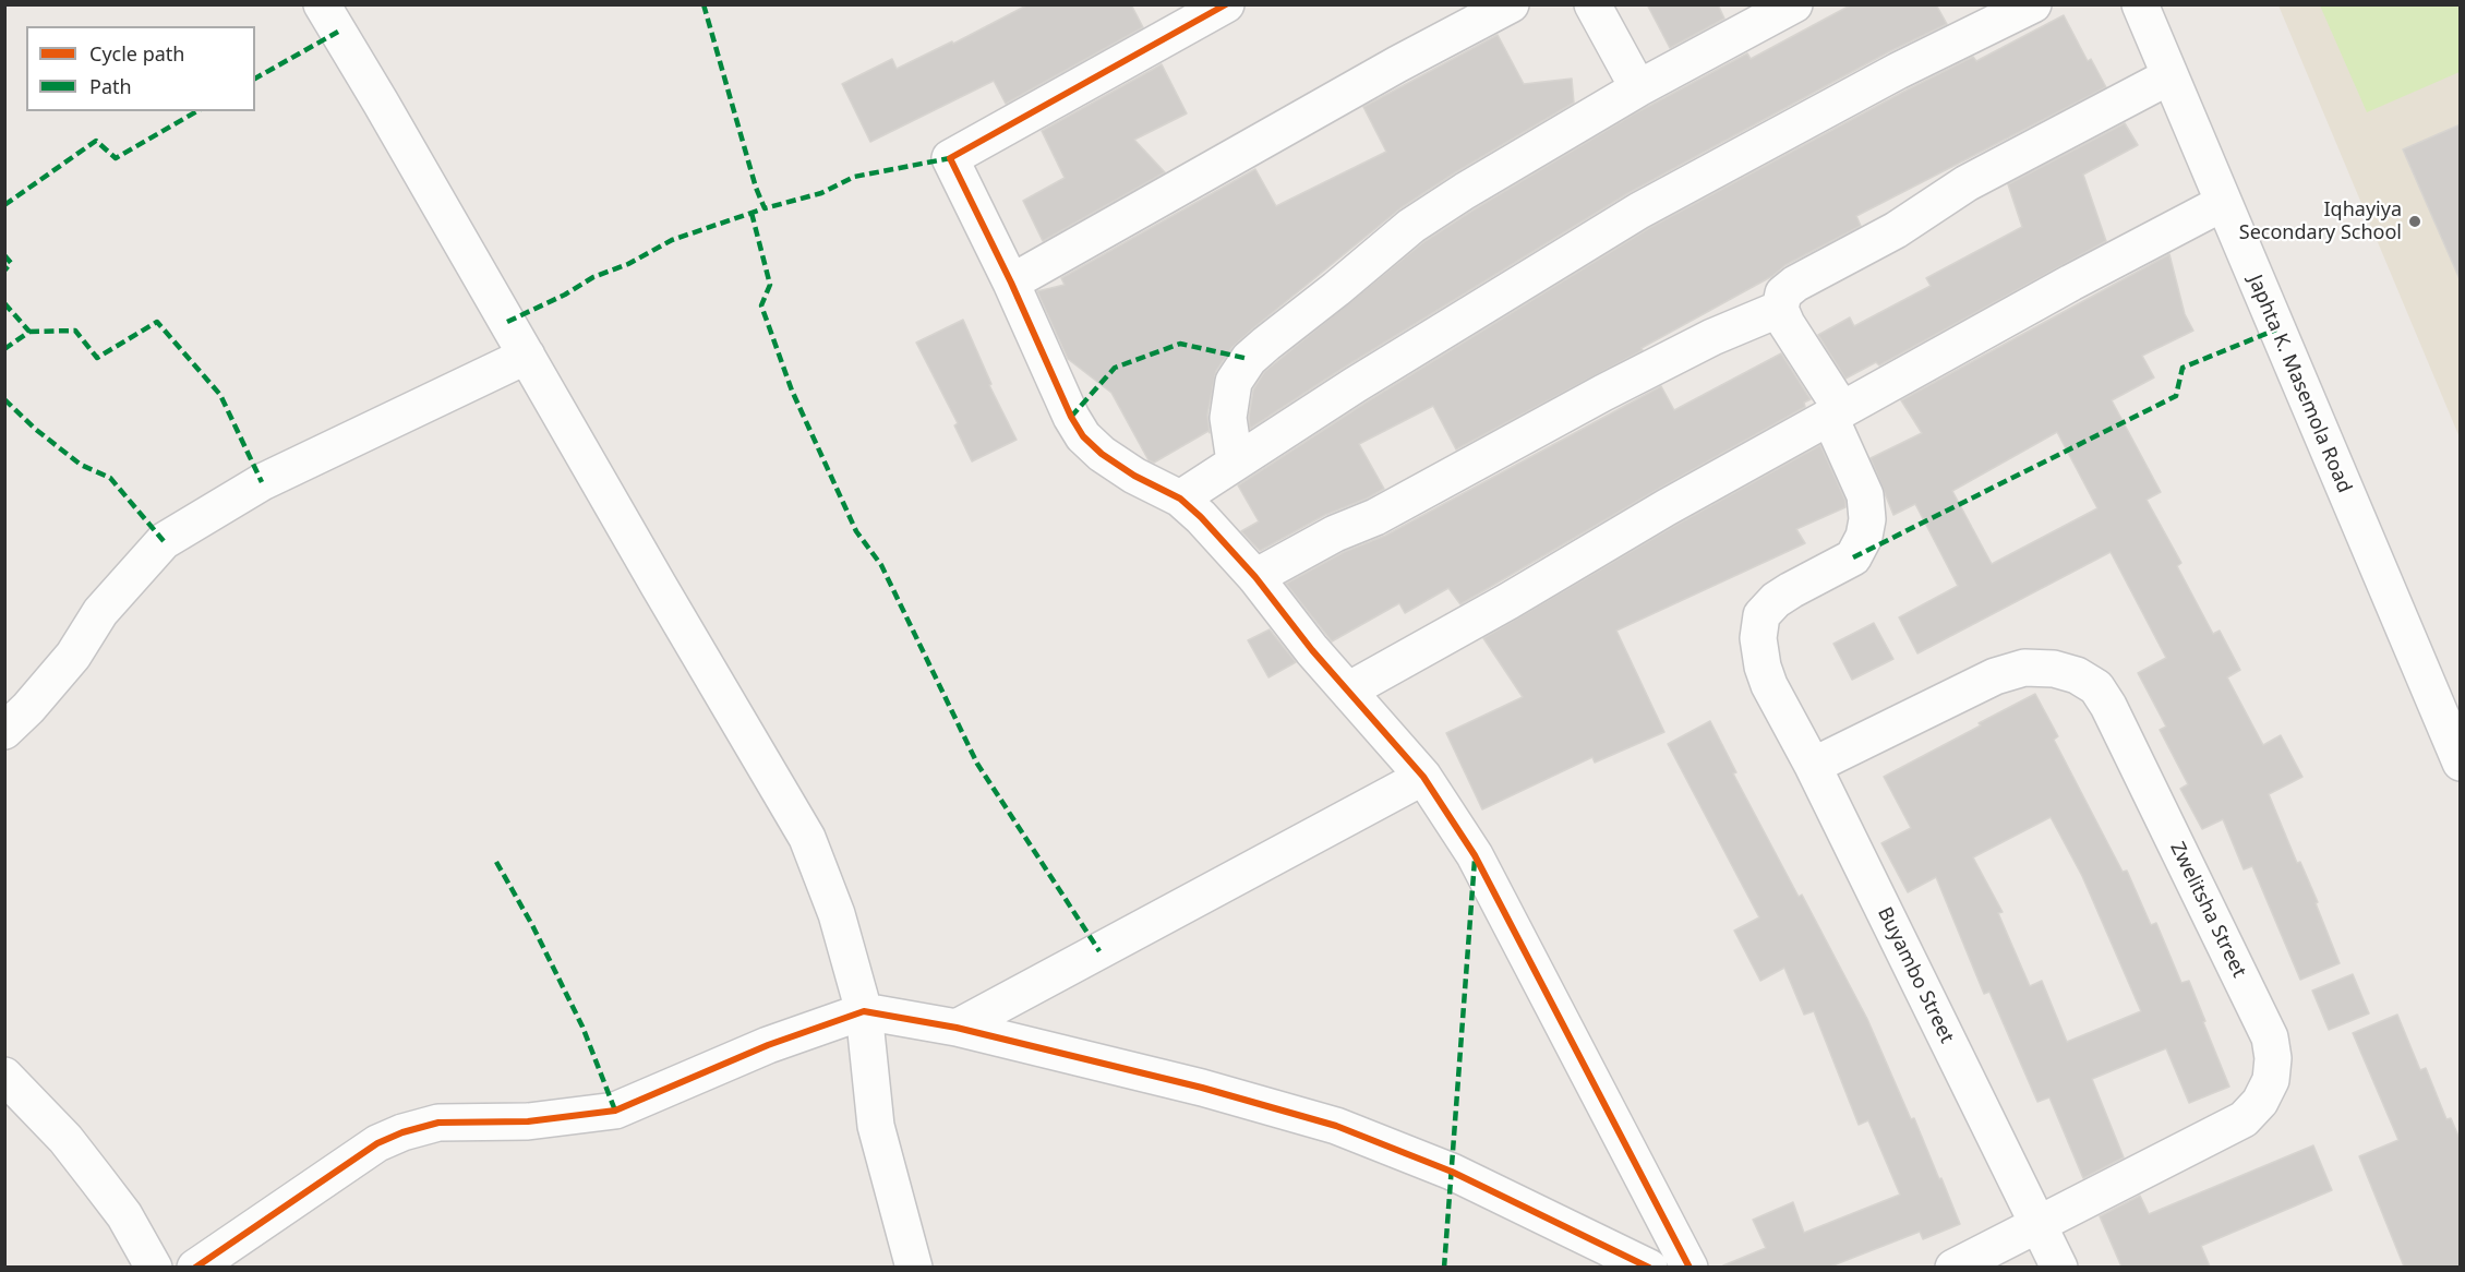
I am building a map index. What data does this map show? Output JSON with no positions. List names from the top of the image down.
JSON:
{
  "streets": {
    "street": ["Japhta K. Masemola Road", "Zwelitsha Street", "Buyambo Street"]
  },
  "crossings": [
    ["Zwelitsha Street", "Buyambo Street"]
  ],
  "places": ["Iqhayiya Secondary School"],
  "legend": ["Cycle path", "Path"]
}
